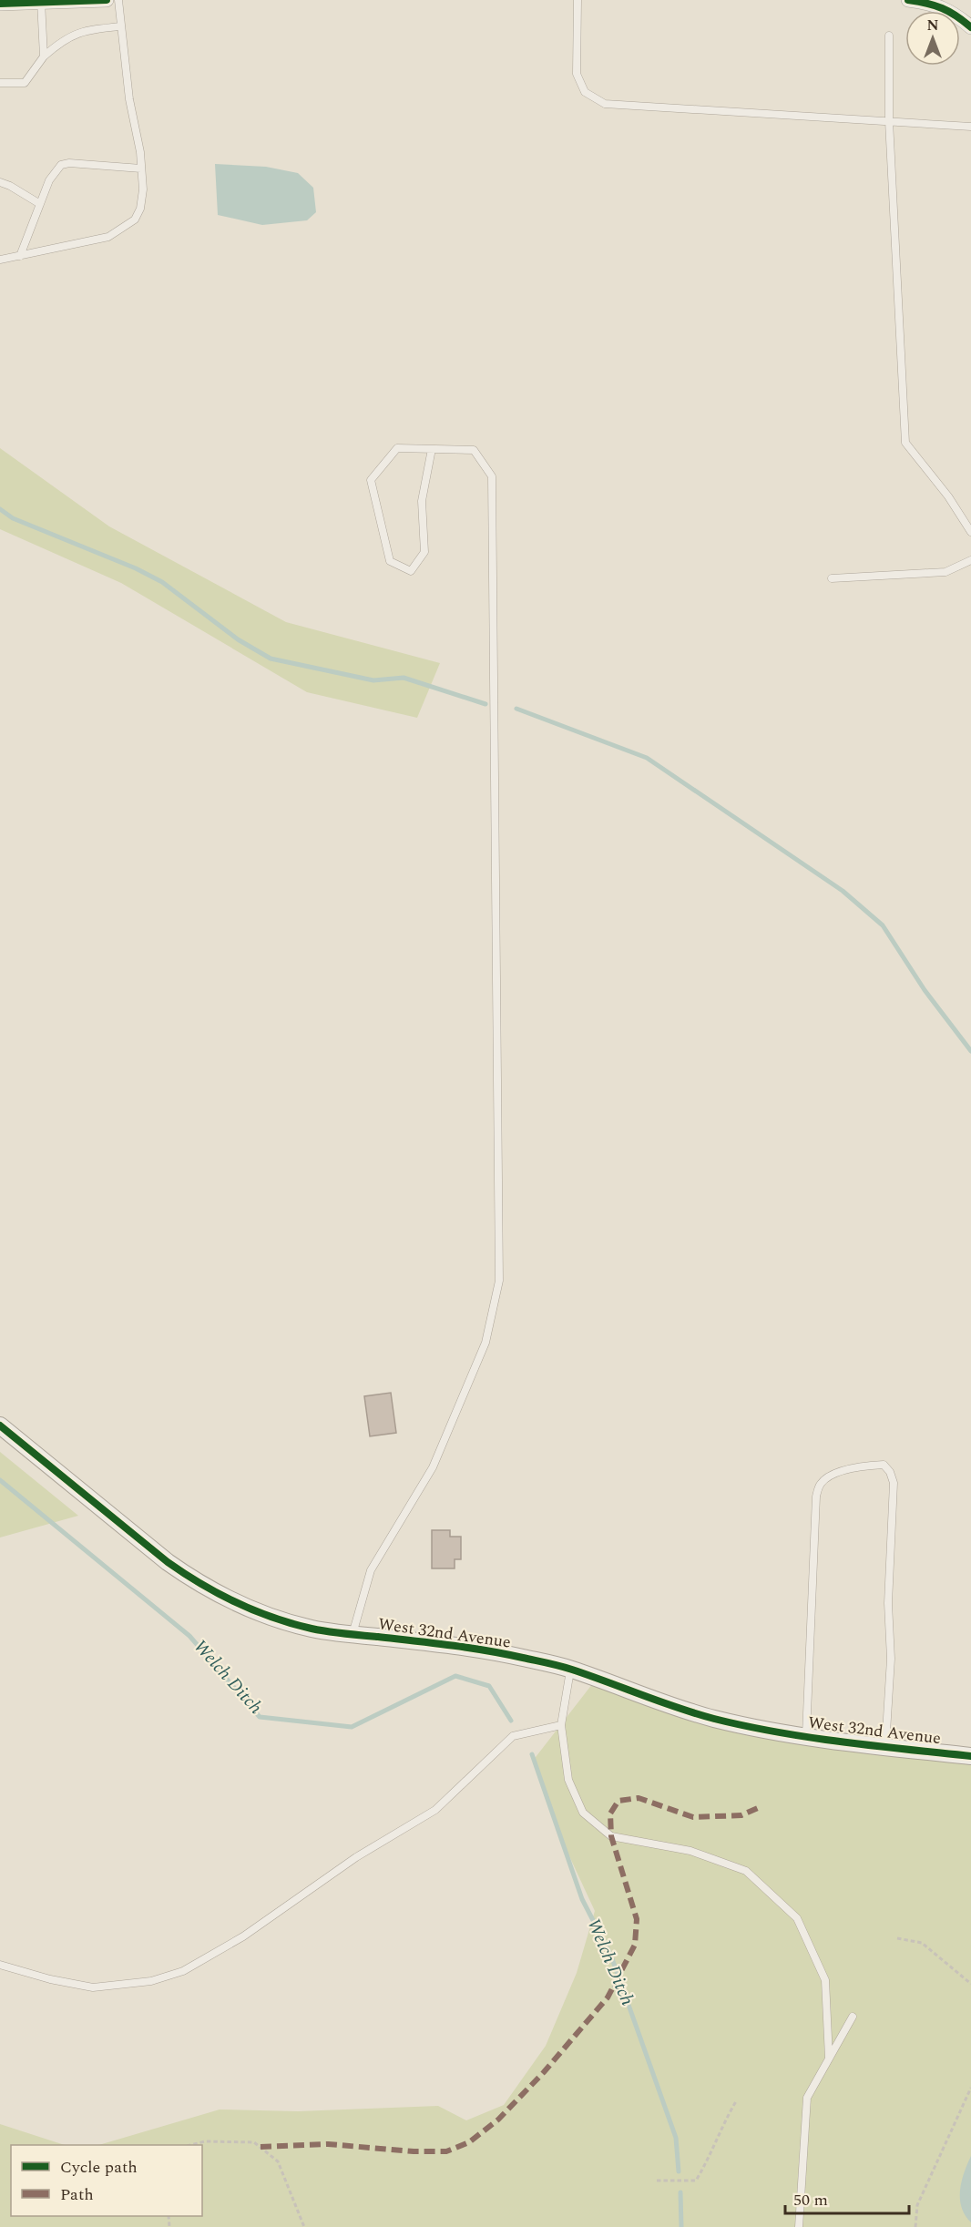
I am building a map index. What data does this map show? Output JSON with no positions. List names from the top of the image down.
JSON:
{
  "streets": {
    "street": ["West 32nd Avenue"]
  },
  "water": ["Welch Ditch"],
  "legend": ["Cycle path", "Path"],
  "scale_bar": "50 m",
  "north": "top"
}
